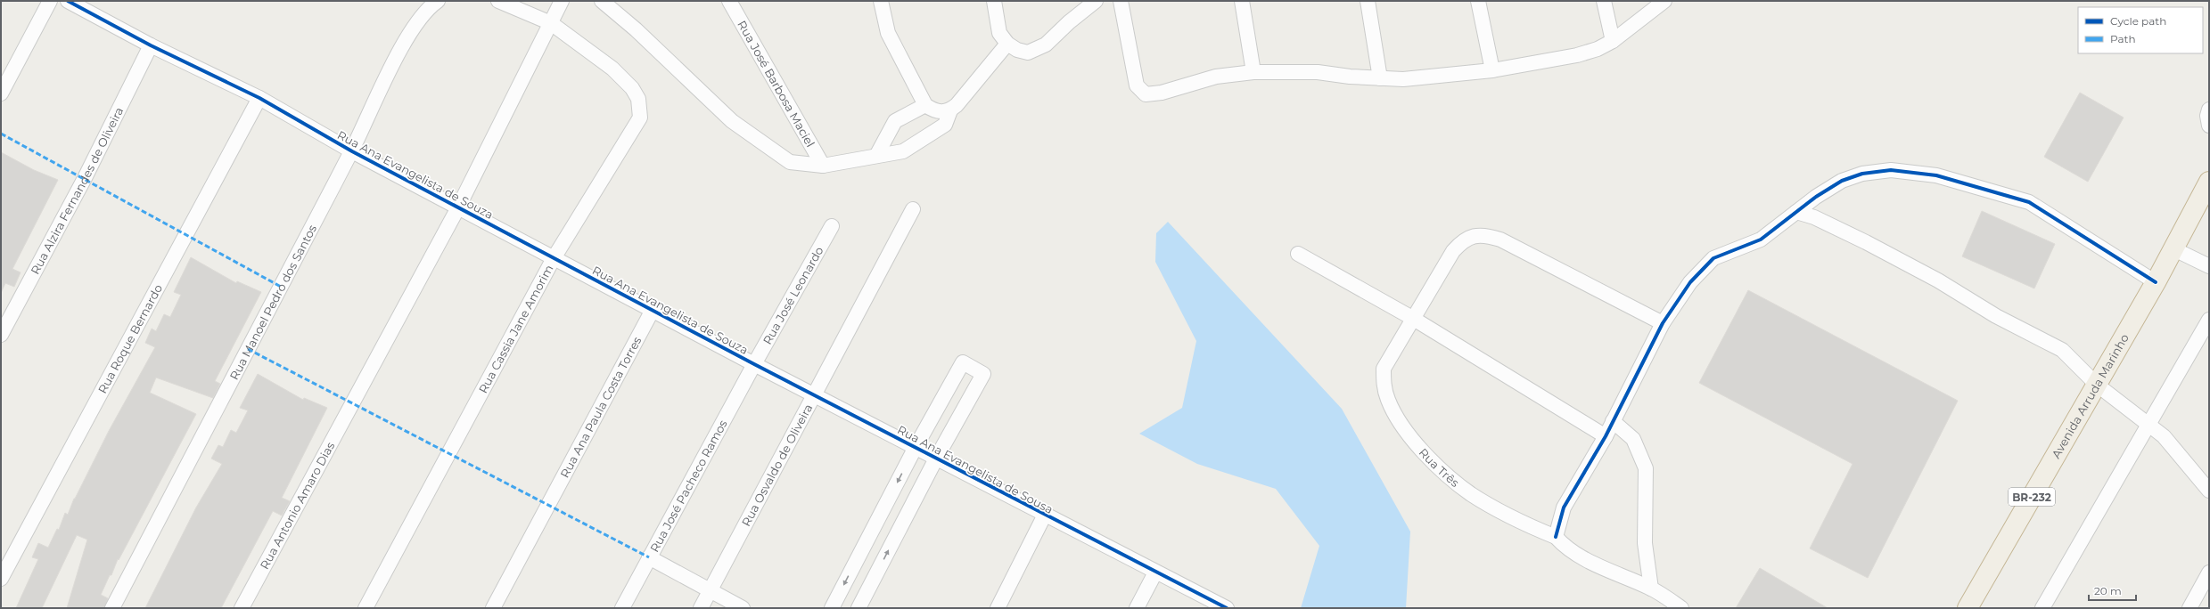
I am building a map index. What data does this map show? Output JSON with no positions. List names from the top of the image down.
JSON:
{
  "streets": {
    "highway": ["Avenida Arruda Marinho", "BR-232"],
    "street": [
      "Rua José Barbosa Maciel",
      "Rua Ana Evangelista de Souza",
      "Rua Alzira Fernandes de Oliveira",
      "Rua José Leonardo",
      "Rua Manoel Pedro dos Santos",
      "Rua Cassia Jane Amorim",
      "Rua Roque Bernardo",
      "Rua Ana Paula Costa Torres",
      "Rua Osvaldo de Oliveira",
      "Rua Três",
      "Rua Ana Evangelista de Sousa",
      "Rua José Pacheco Ramos",
      "Rua Antonio Amaro Dias"
    ]
  },
  "crossings": [
    ["Rua Ana Evangelista de Souza", "Rua Alzira Fernandes de Oliveira"],
    ["Rua Ana Evangelista de Souza", "Rua José Leonardo"],
    ["Rua Ana Evangelista de Souza", "Rua Manoel Pedro dos Santos"],
    ["Rua Ana Evangelista de Souza", "Rua Cassia Jane Amorim"],
    ["Rua Ana Evangelista de Souza", "Rua Roque Bernardo"],
    ["Rua Ana Evangelista de Souza", "Rua Ana Paula Costa Torres"],
    ["Rua Ana Evangelista de Souza", "Rua Ana Evangelista de Sousa"],
    ["Rua Ana Evangelista de Souza", "Rua José Pacheco Ramos"],
    ["Rua Ana Evangelista de Souza", "Rua Antonio Amaro Dias"],
    ["Rua José Leonardo", "Rua Ana Evangelista de Sousa"],
    ["Rua José Leonardo", "Rua José Pacheco Ramos"],
    ["Rua Cassia Jane Amorim", "Rua Antonio Amaro Dias"],
    ["Rua Osvaldo de Oliveira", "Rua Ana Evangelista de Sousa"],
    ["Rua Ana Evangelista de Sousa", "Rua José Pacheco Ramos"]
  ],
  "legend": ["Cycle path", "Path"],
  "scale_bar": "20 m"
}
